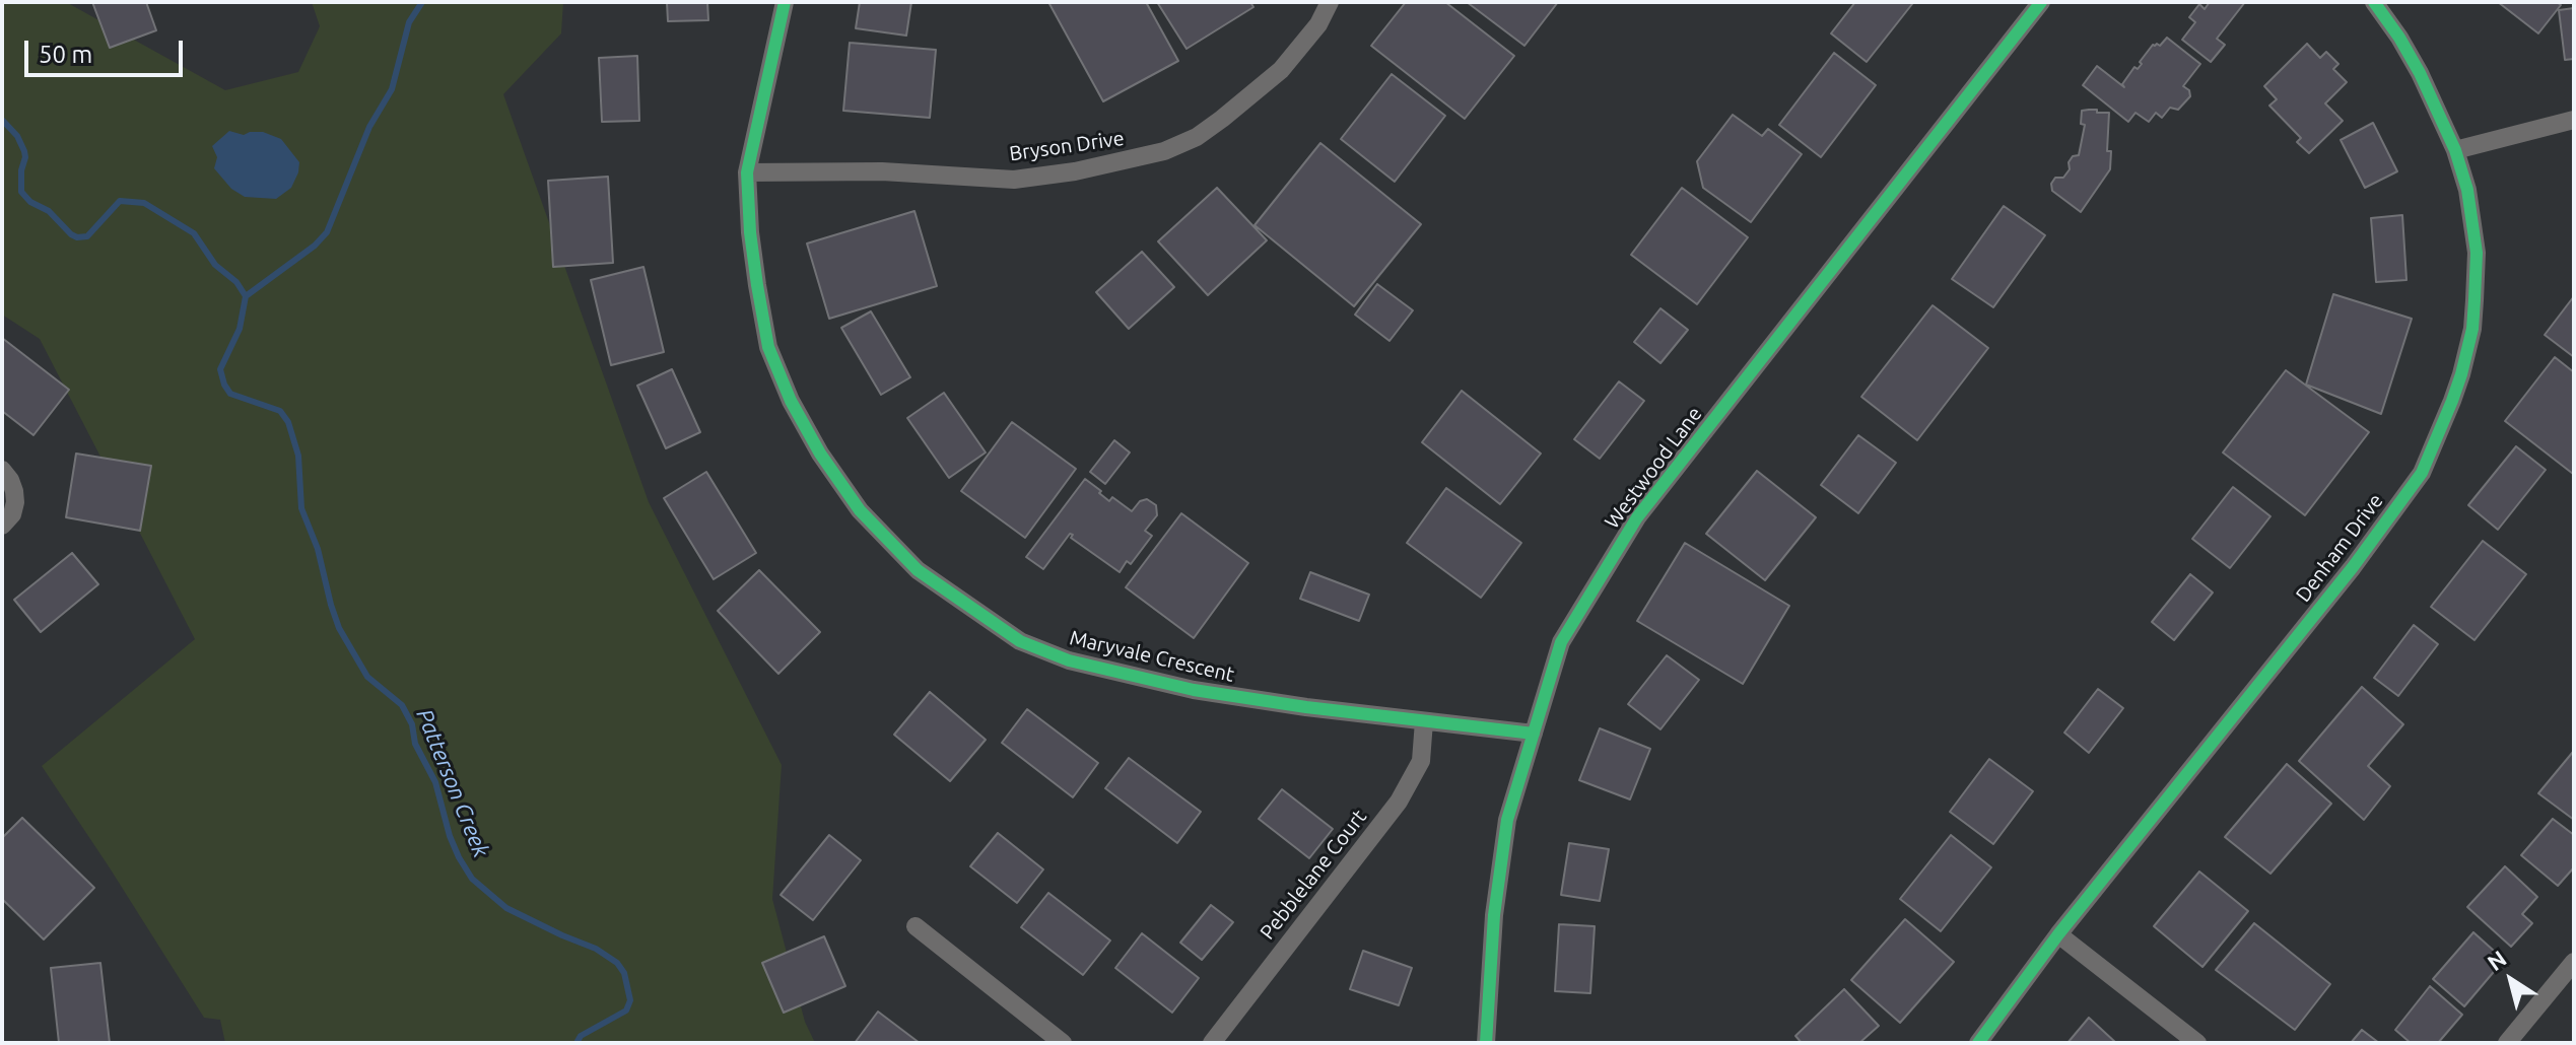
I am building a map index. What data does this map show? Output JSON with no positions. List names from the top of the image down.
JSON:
{
  "streets": {
    "street": [
      "Bryson Drive",
      "Westwood Lane",
      "Denham Drive",
      "Maryvale Crescent",
      "Pebblelane Court"
    ]
  },
  "crossings": [
    ["Bryson Drive", "Maryvale Crescent"],
    ["Westwood Lane", "Maryvale Crescent"],
    ["Maryvale Crescent", "Pebblelane Court"]
  ],
  "water": ["Patterson Creek"],
  "scale_bar": "50 m",
  "north": "top left"
}
